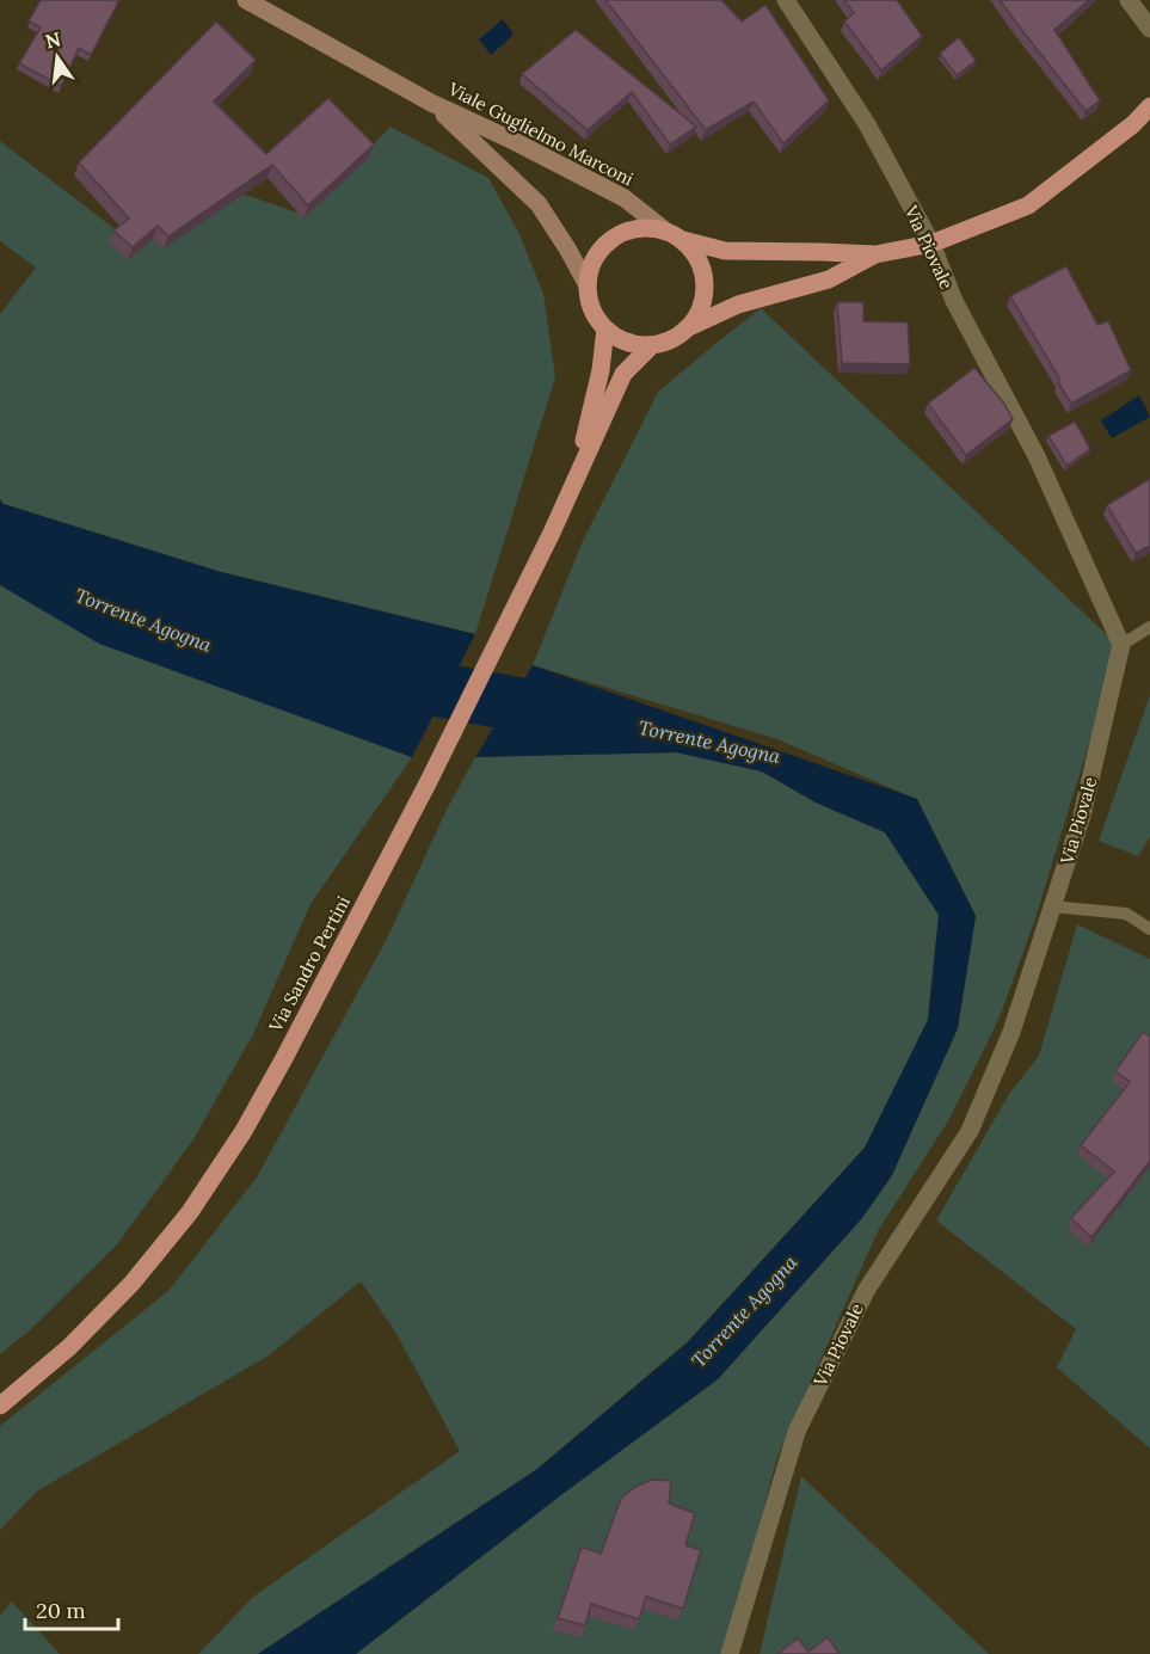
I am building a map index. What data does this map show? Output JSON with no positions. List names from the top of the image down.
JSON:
{
  "streets": {
    "main road": ["Viale Guglielmo Marconi", "Via Sandro Pertini"],
    "street": ["Via Piovale"]
  },
  "crossings": [
    ["Viale Guglielmo Marconi", "Via Sandro Pertini"]
  ],
  "water": ["Torrente Agogna"],
  "scale_bar": "20 m",
  "north": "top"
}
